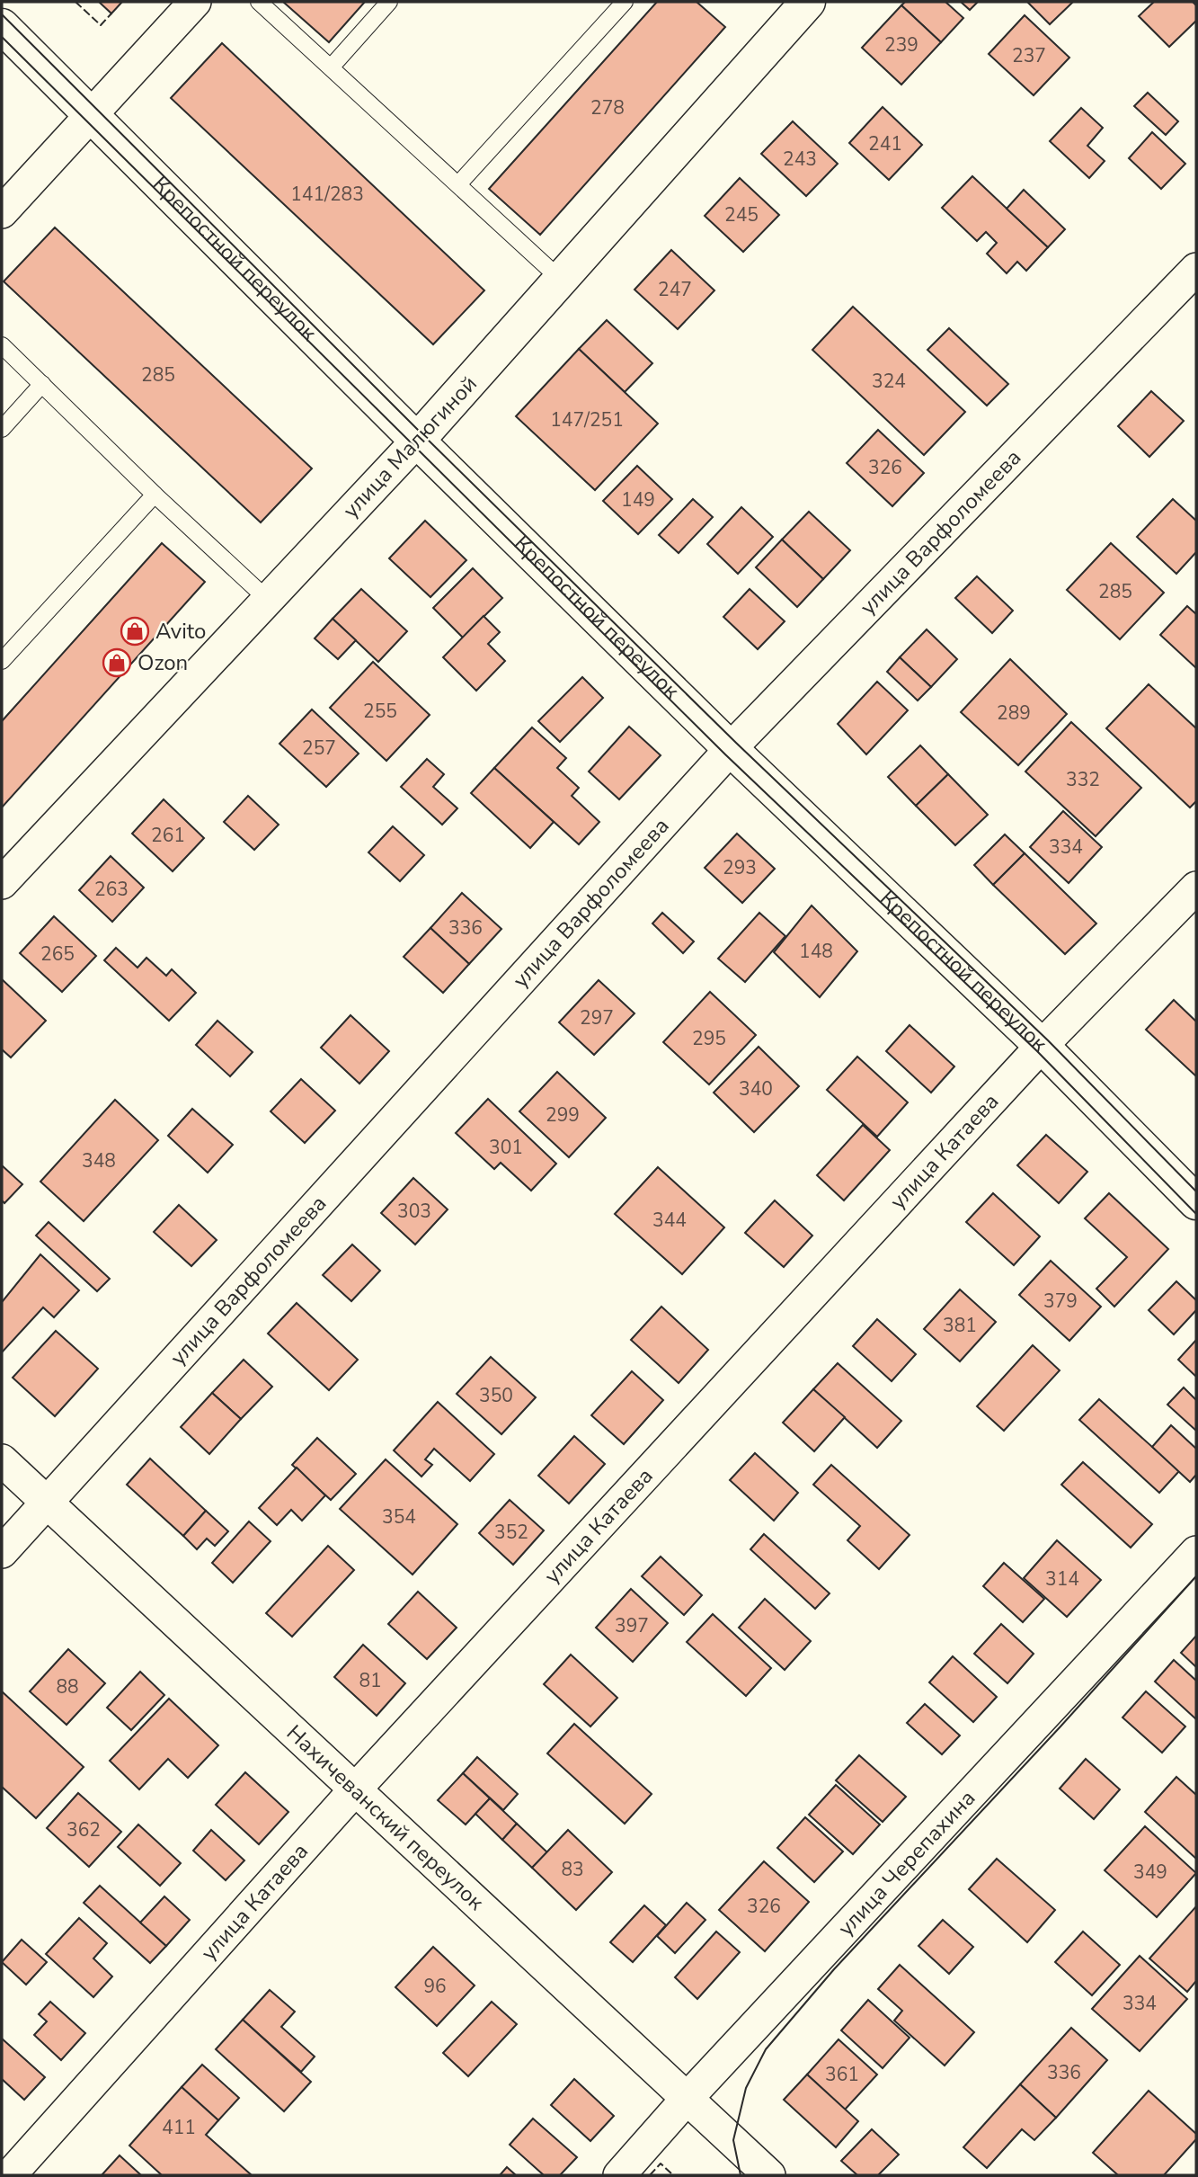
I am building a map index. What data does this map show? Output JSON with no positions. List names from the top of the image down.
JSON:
{
  "streets": {
    "street": [
      "Крепостной переулок",
      "улица Малюгиной",
      "улица Варфоломеева",
      "улица Катаева",
      "Нахичеванский переулок",
      "улица Черепахина"
    ]
  },
  "crossings": [
    ["Крепостной переулок", "улица Малюгиной"],
    ["Крепостной переулок", "улица Варфоломеева"],
    ["Крепостной переулок", "улица Катаева"],
    ["улица Варфоломеева", "Нахичеванский переулок"],
    ["улица Катаева", "Нахичеванский переулок"],
    ["Нахичеванский переулок", "улица Черепахина"]
  ],
  "places": {
    "shop": ["Avito", "Ozon"]
  },
  "house_numbers": [
    "239",
    "237",
    "278",
    "241",
    "243",
    "141/283",
    "245",
    "247",
    "285",
    "324",
    "147/251",
    "326",
    "149",
    "285",
    "255",
    "289",
    "257",
    "332",
    "261",
    "334",
    "293",
    "263",
    "336",
    "148",
    "265",
    "297",
    "295",
    "340",
    "299",
    "301",
    "348",
    "303",
    "344",
    "379",
    "381",
    "350",
    "354",
    "352",
    "314",
    "397",
    "81",
    "88",
    "362",
    "83",
    "349",
    "326",
    "96",
    "334",
    "336",
    "361",
    "411"
  ]
}
